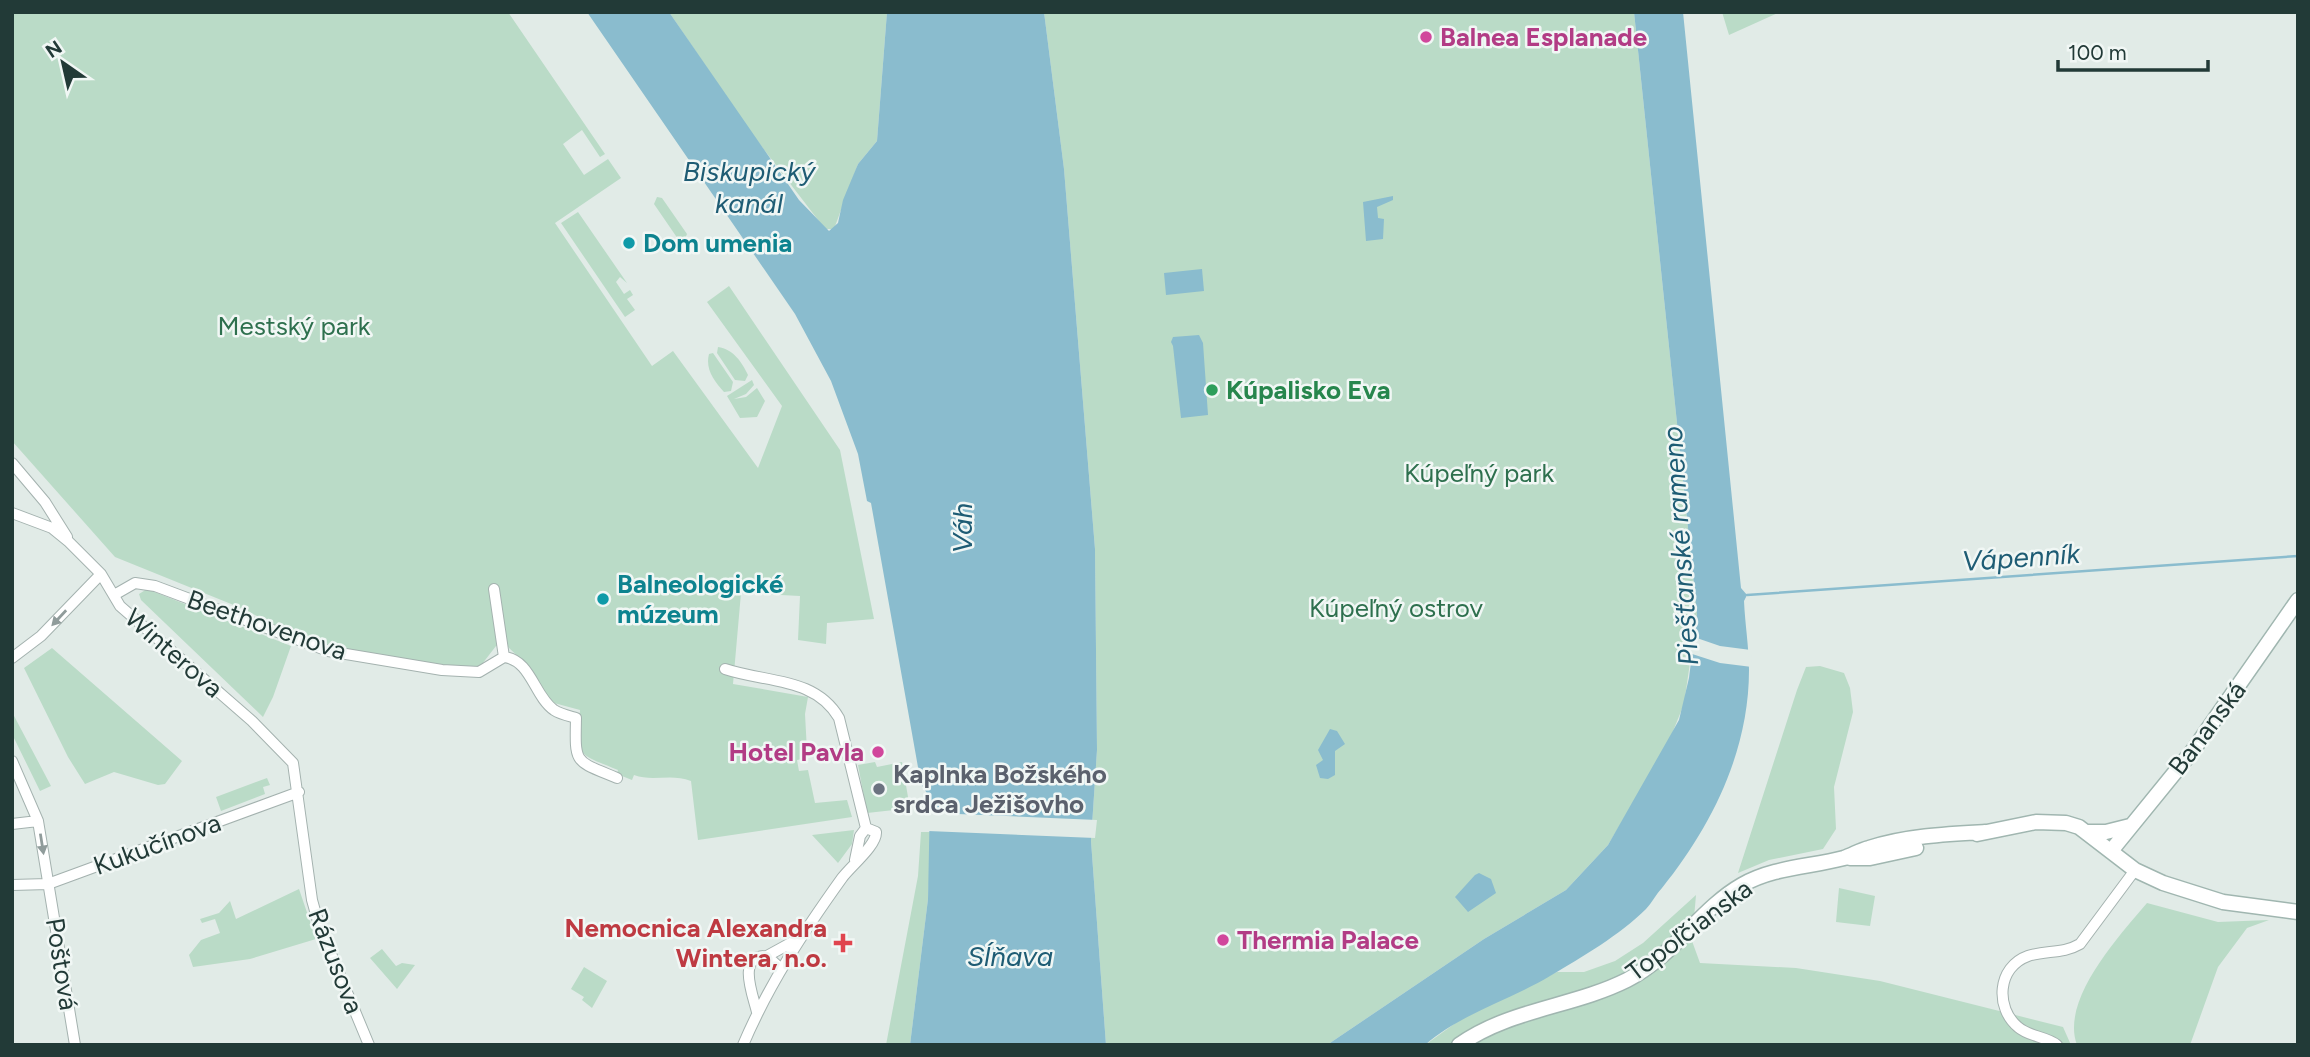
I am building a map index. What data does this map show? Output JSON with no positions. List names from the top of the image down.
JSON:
{
  "streets": {
    "main road": ["Bananská", "Topoľčianska"],
    "street": [
      "Beethovenova",
      "Winterova",
      "Kukučínova",
      "Rázusova",
      "Poštová"
    ]
  },
  "crossings": [
    ["Beethovenova", "Winterova"],
    ["Winterova", "Kukučínova"],
    ["Winterova", "Rázusova"],
    ["Bananská", "Topoľčianska"],
    ["Kukučínova", "Rázusova"],
    ["Kukučínova", "Poštová"]
  ],
  "water": [
    "Biskupický kanál",
    "Váh",
    "Piešťanské rameno",
    "Vápenník",
    "Sĺňava"
  ],
  "parks": ["Mestský park", "Kúpeľný park", "Kúpeľný ostrov"],
  "places": {
    "other": [
      "Balnea Esplanade",
      "Dom umenia",
      "Kúpalisko Eva",
      "Balneologické múzeum",
      "Hotel Pavla",
      "Kaplnka Božského srdca Ježišovho",
      "Thermia Palace"
    ],
    "health": ["Nemocnica Alexandra Wintera, n.o."]
  },
  "scale_bar": "100 m",
  "north": "top left"
}
